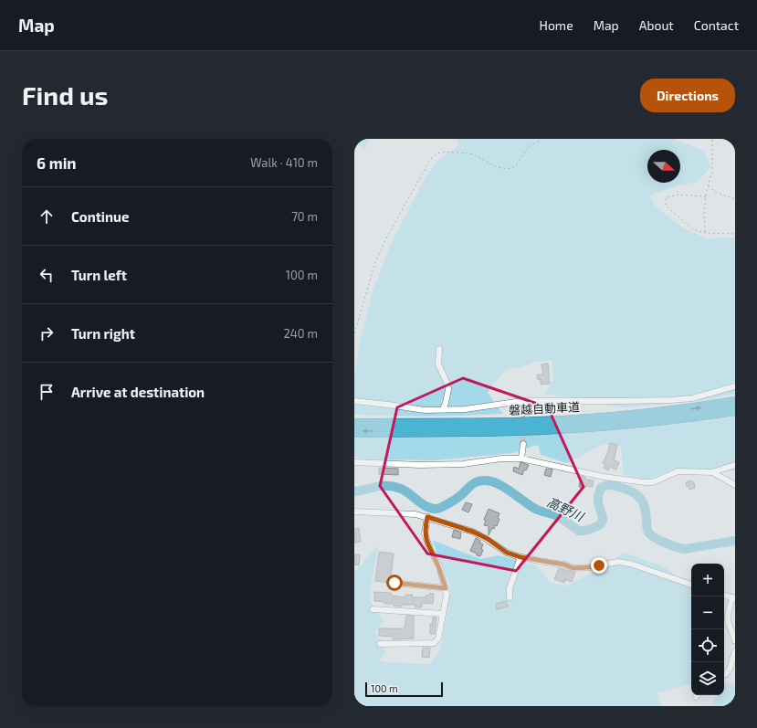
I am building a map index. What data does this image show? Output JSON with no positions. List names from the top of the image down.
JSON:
{
  "streets": {
    "highway": ["磐越自動車道"]
  },
  "water": ["高野川"],
  "scale_bar": "100 m",
  "north": "right",
  "page": {
    "header": "Map",
    "nav": [
      "Home",
      "Map",
      "About",
      "Contact"
    ],
    "buttons": "Directions",
    "title": "Find us",
    "heading": ["6 min", "Walk · 410 m"],
    "list": [
      ["Continue", "70 m"],
      ["Turn left", "100 m"],
      ["Turn right", "240 m"],
      "Arrive at destination"
    ],
    "map_buttons": ["+", "−"],
    "scale": "100 m"
  }
}
